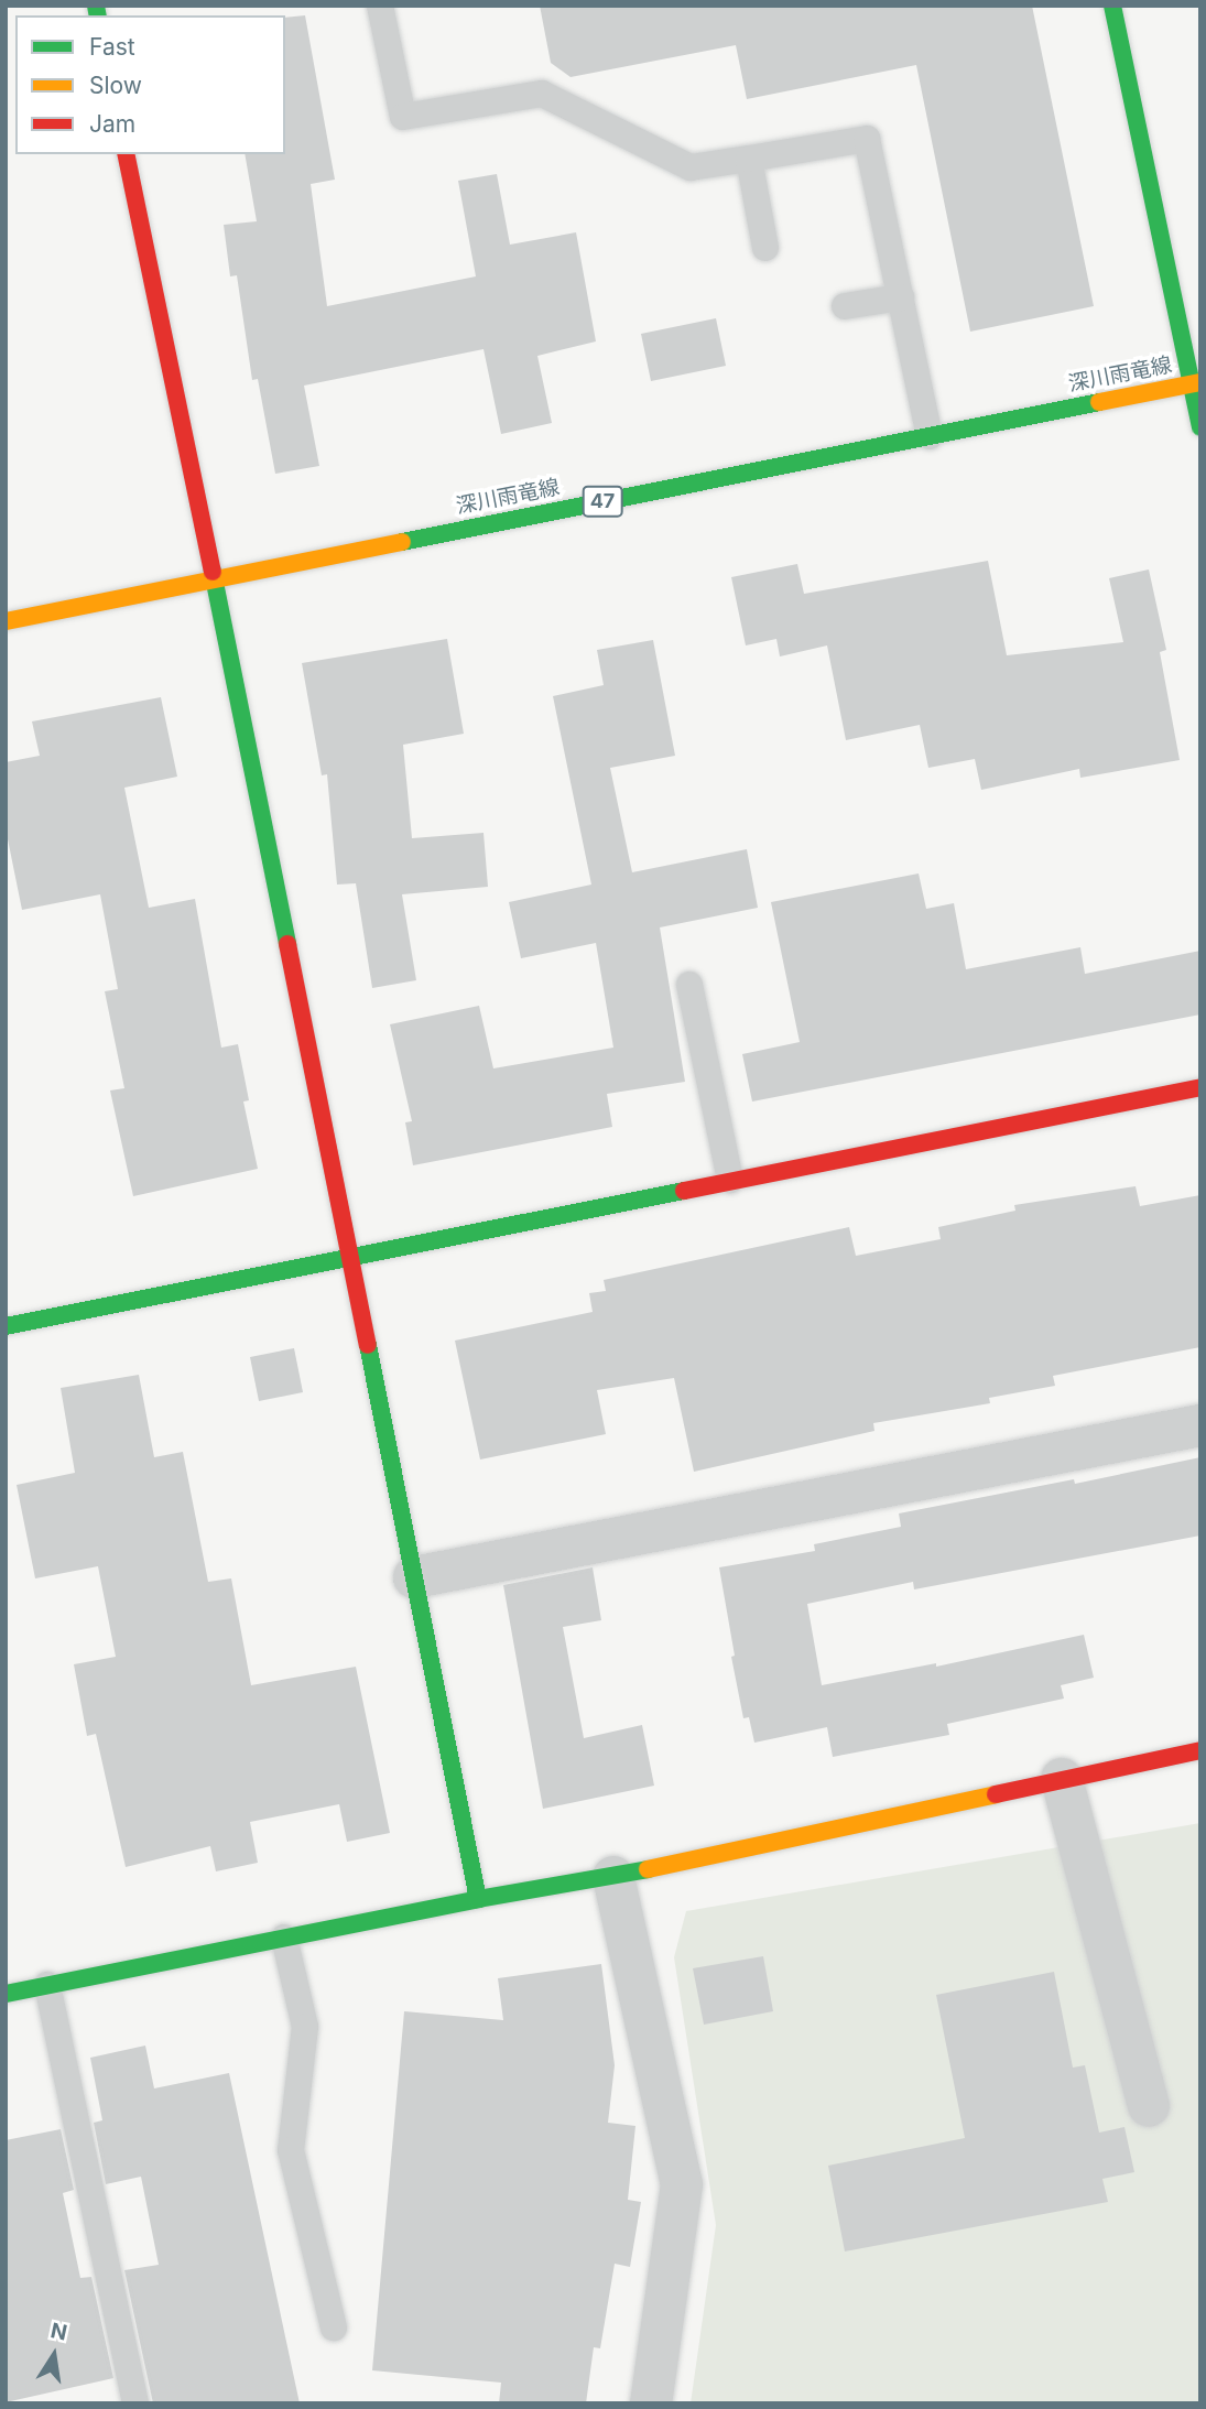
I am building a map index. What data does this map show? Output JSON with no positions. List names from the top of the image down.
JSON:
{
  "streets": {
    "street": ["深川雨竜線", "47"]
  },
  "legend": ["Fast", "Slow", "Jam"],
  "north": "top"
}
